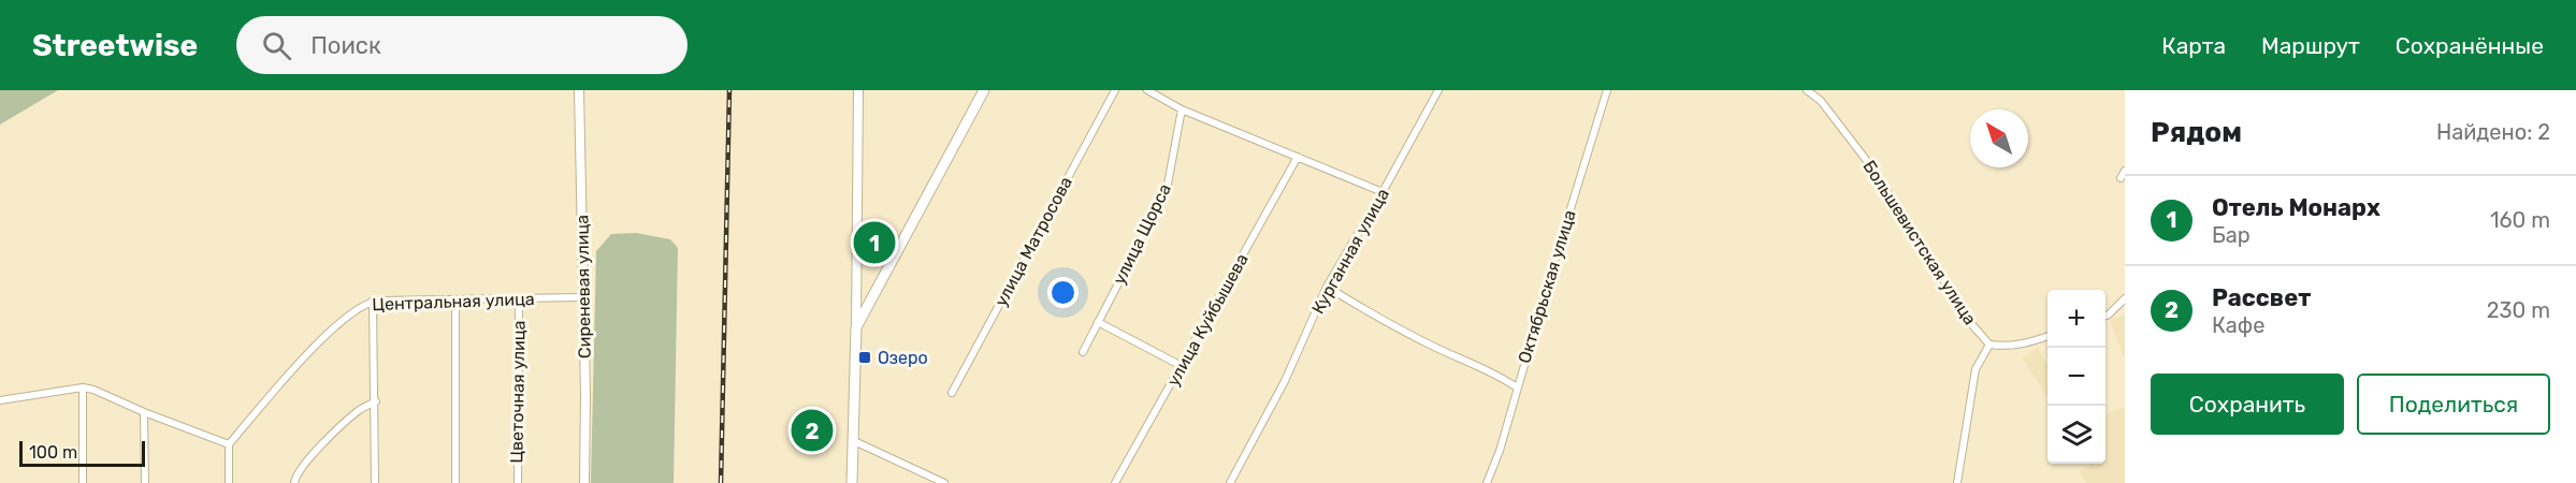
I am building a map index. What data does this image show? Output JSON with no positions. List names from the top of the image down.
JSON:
{
  "streets": {
    "street": [
      "улица Щорса",
      "улица Матросова",
      "Большевистская улица",
      "Курганная улица",
      "Сиреневая улица",
      "Октябрьская улица",
      "Центральная улица",
      "улица Куйбышева",
      "Цветочная улица"
    ]
  },
  "crossings": [
    ["Сиреневая улица", "Центральная улица"],
    ["Центральная улица", "Цветочная улица"]
  ],
  "places": {
    "transit": ["Озеро"]
  },
  "scale_bar": "100 m",
  "north": "top left",
  "page": {
    "header": "Streetwise",
    "search": "Поиск",
    "nav": ["Карта", "Маршрут", "Сохранённые"],
    "heading": ["Рядом", "Найдено: 2"],
    "list": [
      {
        "mark": "1",
        "name": "Отель Монарх",
        "note": "Бар",
        "value": "160 m"
      },
      {
        "mark": "2",
        "name": "Рассвет",
        "note": "Кафе",
        "value": "230 m"
      }
    ],
    "pins": ["1", "2"],
    "map_buttons": ["+", "−"],
    "buttons": ["Сохранить", "Поделиться"],
    "scale": "100 m"
  }
}
